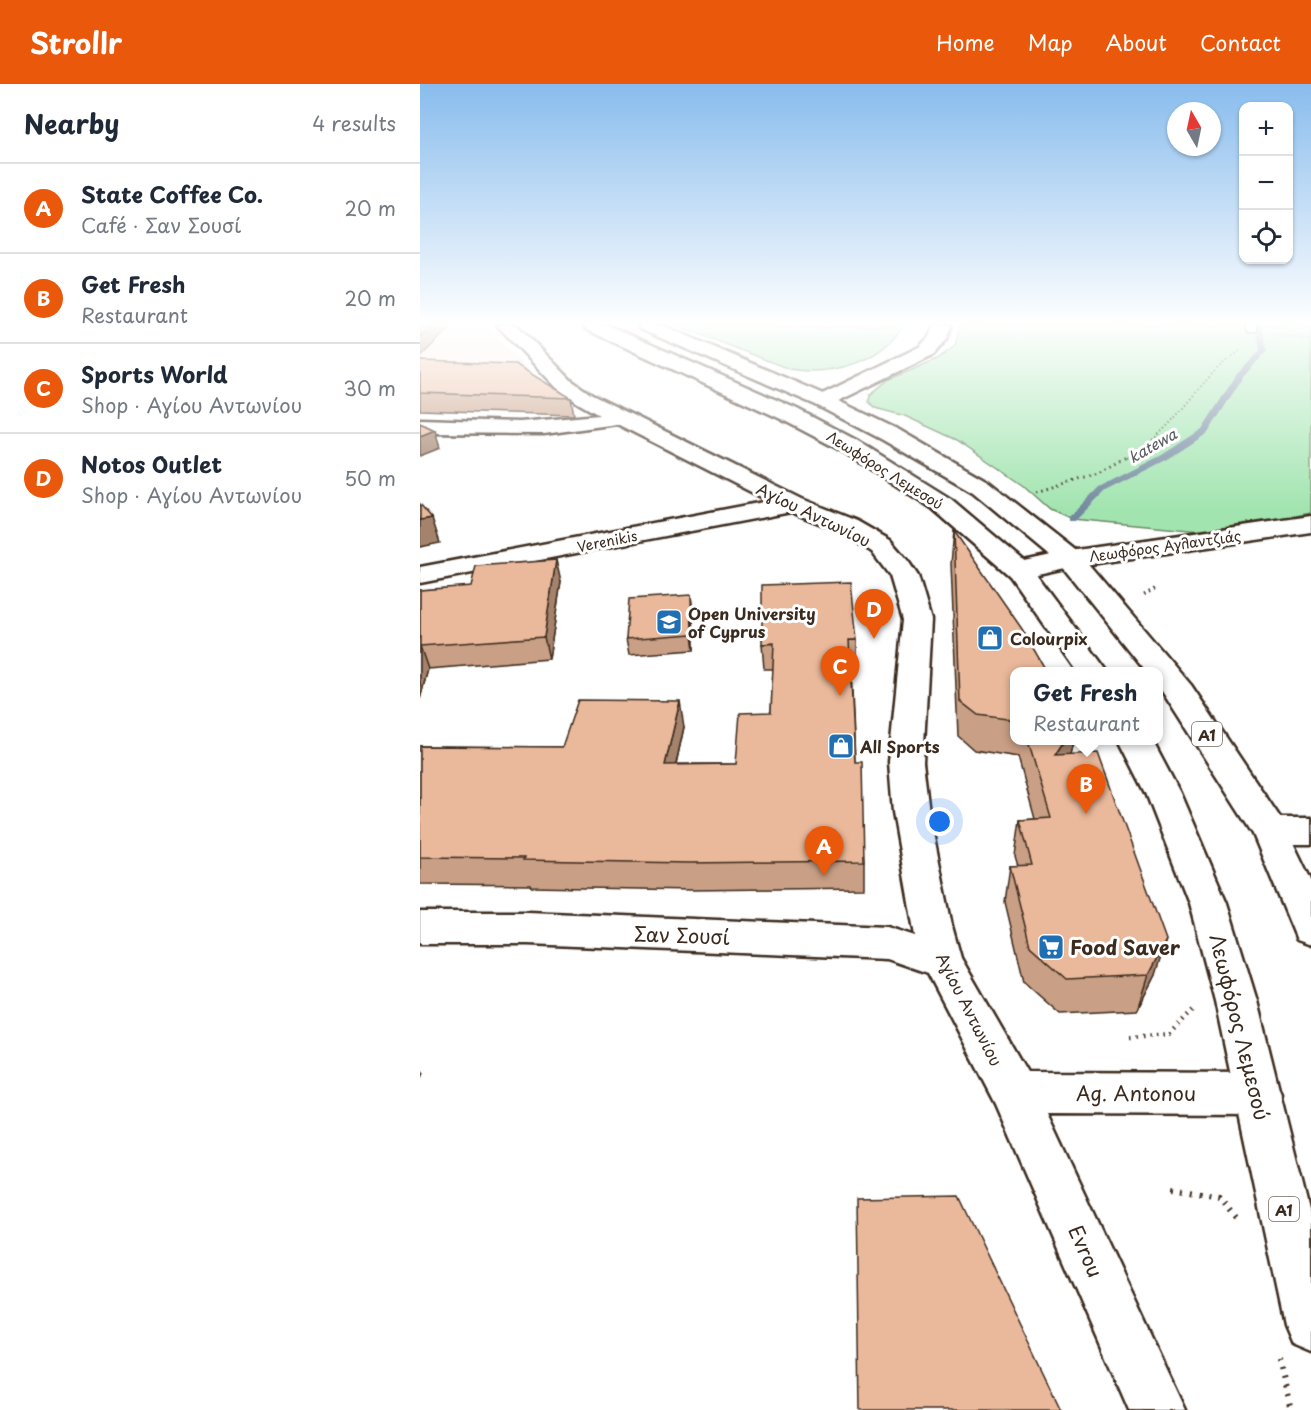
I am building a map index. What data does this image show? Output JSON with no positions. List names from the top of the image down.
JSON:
{
  "streets": {
    "main road": [
      "Λεωφόρος Λεμεσού",
      "Αγίου Αντωνίου",
      "Verenikis",
      "Λεωφόρος Αγλαντζιάς",
      "A1",
      "Σαν Σουσί",
      "Ag. Antonou",
      "Evrou"
    ]
  },
  "crossings": [
    ["Λεωφόρος Λεμεσού", "Λεωφόρος Αγλαντζιάς"],
    ["Λεωφόρος Λεμεσού", "Ag. Antonou"],
    ["Αγίου Αντωνίου", "Verenikis"],
    ["Αγίου Αντωνίου", "Σαν Σουσί"],
    ["Αγίου Αντωνίου", "Ag. Antonou"],
    ["Αγίου Αντωνίου", "Evrou"],
    ["Ag. Antonou", "Evrou"]
  ],
  "water": ["katewa"],
  "places": {
    "school or university": ["Open University of Cyprus"],
    "shop": ["Colourpix", "All Sports"],
    "supermarket": ["Food Saver"]
  },
  "north": "top",
  "page": {
    "header": "Strollr",
    "nav": [
      "Home",
      "Map",
      "About",
      "Contact"
    ],
    "heading": ["Nearby", "4 results"],
    "map_buttons": ["+", "−"],
    "list": [
      {
        "mark": "A",
        "name": "State Coffee Co.",
        "note": "Café · Σαν Σουσί",
        "value": "20 m"
      },
      {
        "mark": "B",
        "name": "Get Fresh",
        "note": "Restaurant",
        "value": "20 m"
      },
      {
        "mark": "C",
        "name": "Sports World",
        "note": "Shop · Αγίου Αντωνίου",
        "value": "30 m"
      },
      {
        "mark": "D",
        "name": "Notos Outlet",
        "note": "Shop · Αγίου Αντωνίου",
        "value": "50 m"
      }
    ],
    "pins": [
      "D",
      "C",
      "B",
      "A"
    ],
    "popup": ["Get Fresh", "Restaurant"]
  }
}
